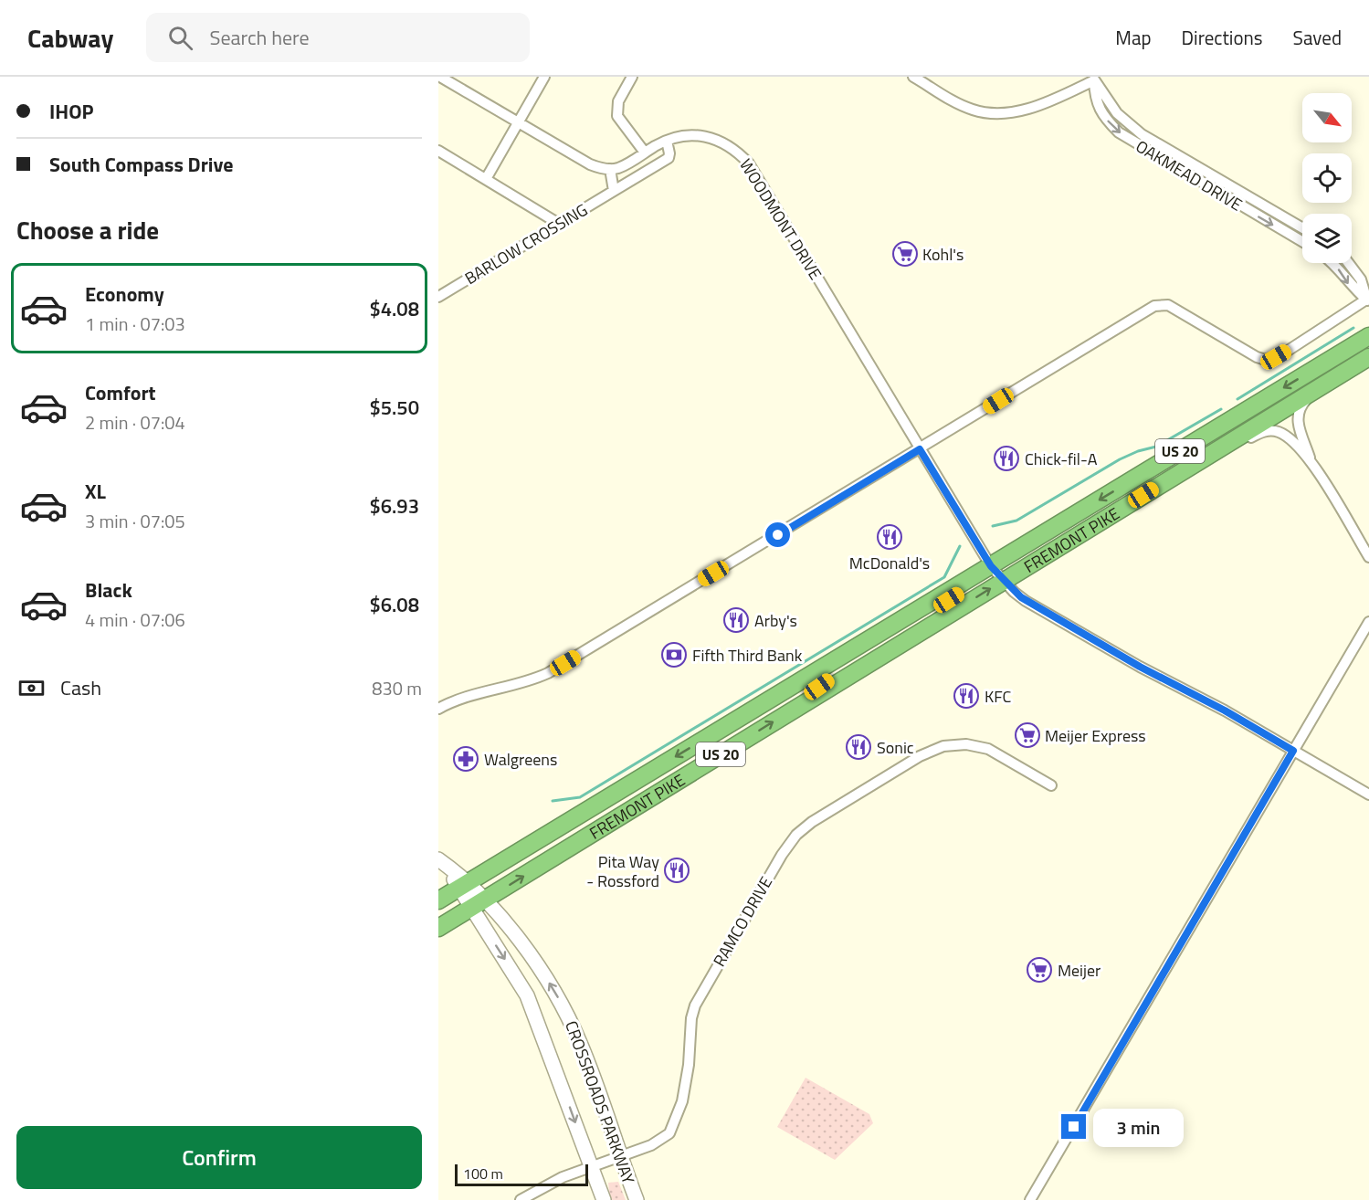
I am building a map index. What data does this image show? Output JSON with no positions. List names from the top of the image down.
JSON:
{
  "streets": {
    "highway": ["US 20", "FREMONT PIKE"],
    "street": [
      "OAKMEAD DRIVE",
      "WOODMONT DRIVE",
      "BARLOW CROSSING",
      "RAMCO DRIVE",
      "CROSSROADS PARKWAY"
    ]
  },
  "crossings": [
    ["WOODMONT DRIVE", "BARLOW CROSSING"],
    ["WOODMONT DRIVE", "FREMONT PIKE"],
    ["FREMONT PIKE", "CROSSROADS PARKWAY"],
    ["RAMCO DRIVE", "CROSSROADS PARKWAY"]
  ],
  "places": {
    "supermarket": ["Kohl's", "Meijer Express", "Meijer"],
    "restaurant": [
      "Chick-fil-A",
      "McDonald's",
      "Arby's",
      "KFC",
      "Sonic",
      "Pita Way - Rossford"
    ],
    "bank": ["Fifth Third Bank"],
    "pharmacy": ["Walgreens"]
  },
  "scale_bar": "100 m",
  "north": "bottom right",
  "page": {
    "header": "Cabway",
    "search": "Search here",
    "nav": ["Map", "Directions", "Saved"],
    "banner": ["IHOP", "South Compass Drive"],
    "heading": "Choose a ride",
    "list": [
      {
        "name": "Economy",
        "note": "1 min · 07:03",
        "value": "$4.08"
      },
      {
        "name": "Comfort",
        "note": "2 min · 07:04",
        "value": "$5.50"
      },
      {
        "name": "XL",
        "note": "3 min · 07:05",
        "value": "$6.93"
      },
      {
        "name": "Black",
        "note": "4 min · 07:06",
        "value": "$6.08"
      }
    ],
    "pay": ["Cash", "830 m"],
    "bubble": "3 min",
    "buttons": "Confirm",
    "scale": "100 m"
  }
}
